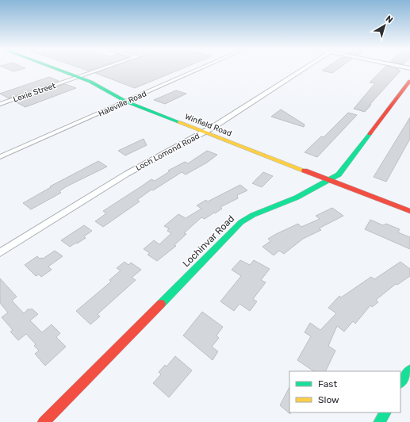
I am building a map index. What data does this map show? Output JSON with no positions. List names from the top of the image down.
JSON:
{
  "streets": {
    "street": [
      "Lexie Street",
      "Haleville Road",
      "Winfield Road",
      "Loch Lomond Road",
      "Lochinvar Road"
    ]
  },
  "crossings": [
    ["Lexie Street", "Winfield Road"],
    ["Haleville Road", "Winfield Road"],
    ["Winfield Road", "Loch Lomond Road"],
    ["Winfield Road", "Lochinvar Road"]
  ],
  "legend": ["Fast", "Slow"],
  "north": "top right"
}
